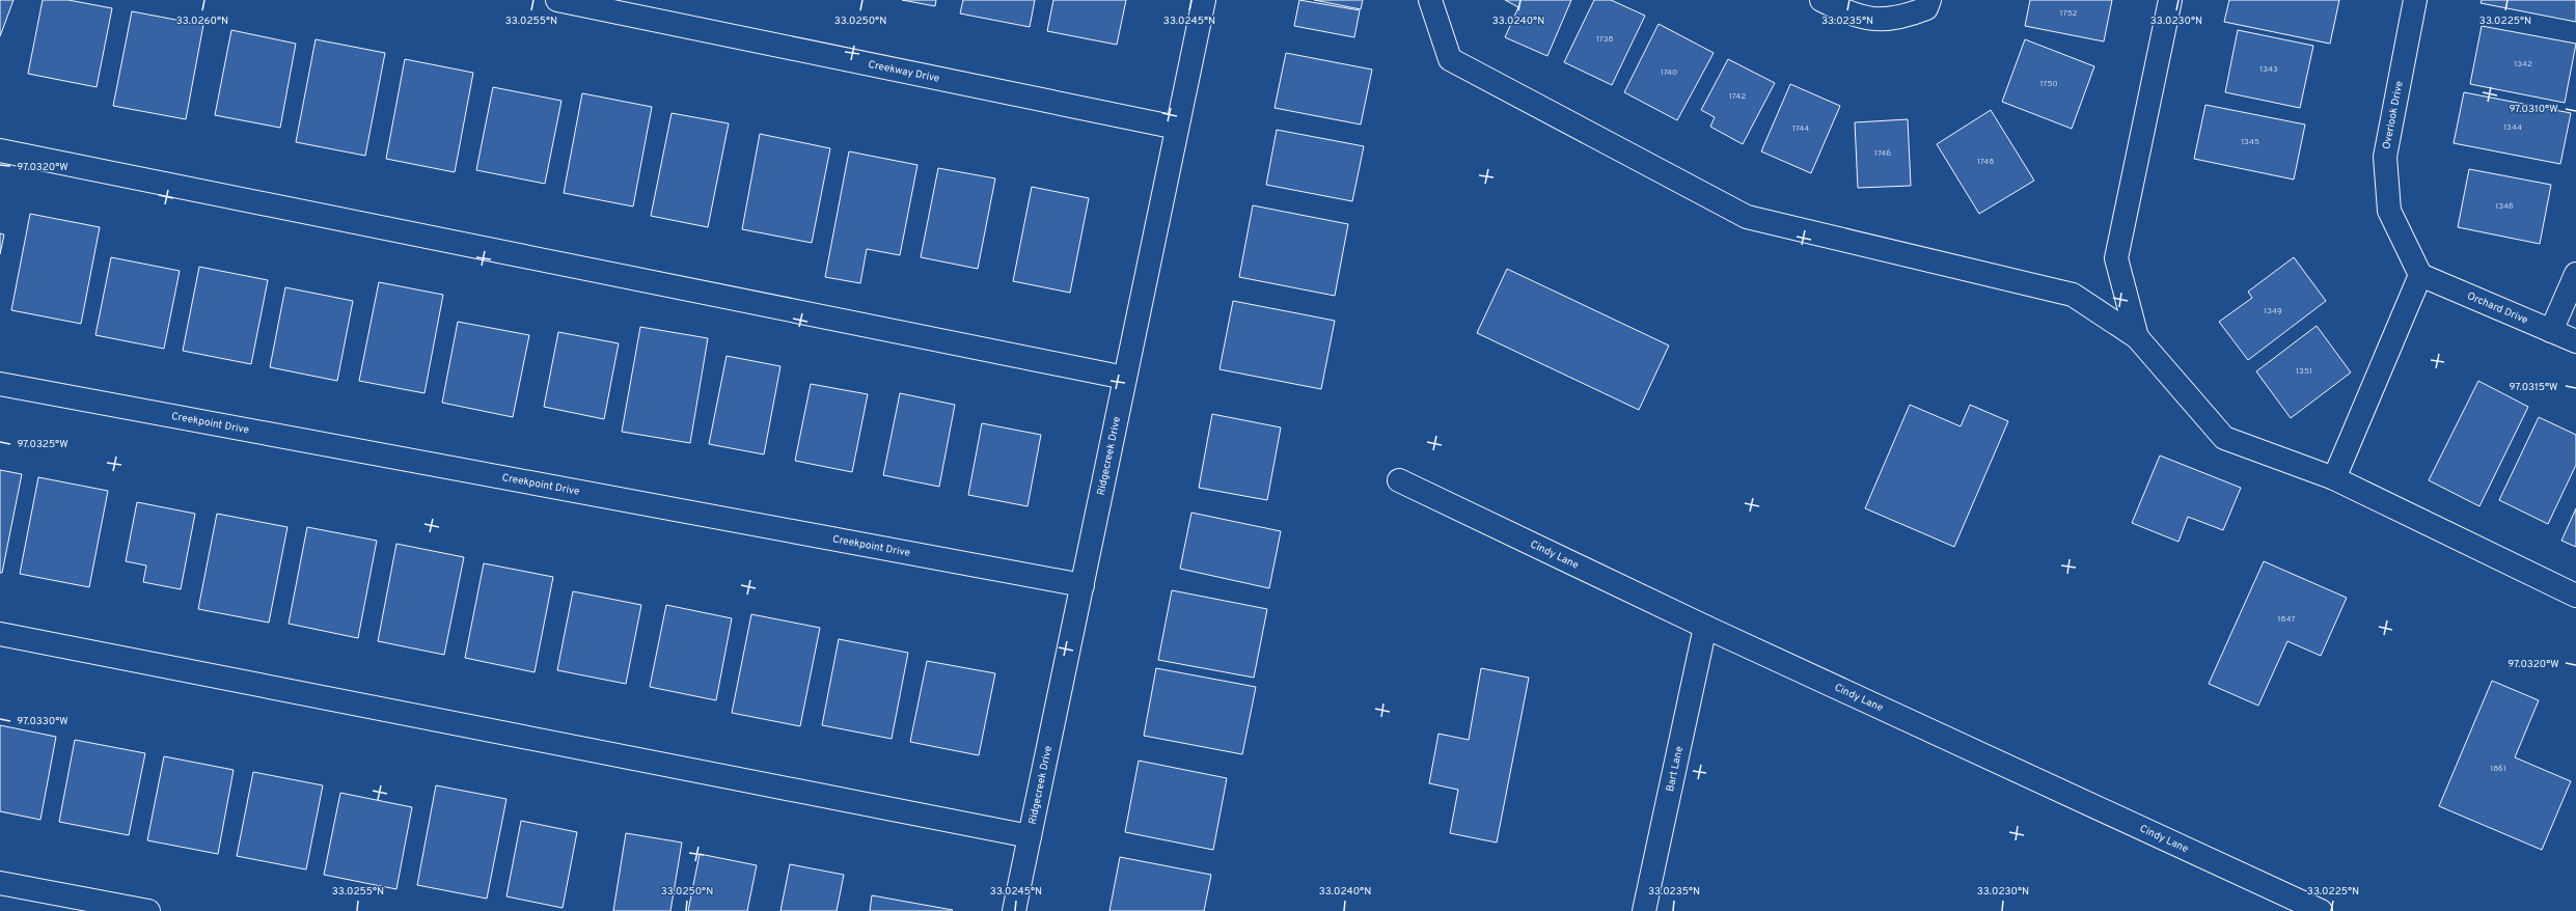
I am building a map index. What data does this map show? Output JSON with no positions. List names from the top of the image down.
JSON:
{
  "streets": {
    "street": [
      "Creekway Drive",
      "Overlook Drive",
      "Orchard Drive",
      "Creekpoint Drive",
      "Ridgecreek Drive",
      "Cindy Lane",
      "Bart Lane"
    ]
  },
  "crossings": [
    ["Creekway Drive", "Ridgecreek Drive"],
    ["Overlook Drive", "Orchard Drive"],
    ["Creekpoint Drive", "Ridgecreek Drive"],
    ["Cindy Lane", "Bart Lane"]
  ],
  "house_numbers": [
    "1752",
    "1738",
    "1342",
    "1343",
    "1740",
    "1750",
    "1742",
    "1344",
    "1744",
    "1345",
    "1746",
    "1748",
    "1346",
    "1349",
    "1351",
    "1847",
    "1861"
  ],
  "coordinates": [
    "33.0260°N",
    "33.0255°N",
    "33.0250°N",
    "33.0245°N",
    "33.0240°N",
    "33.0235°N",
    "33.0230°N",
    "33.0225°N",
    "97.0310°W",
    "97.0320°W",
    "97.0315°W",
    "97.0325°W",
    "97.0330°W"
  ]
}
